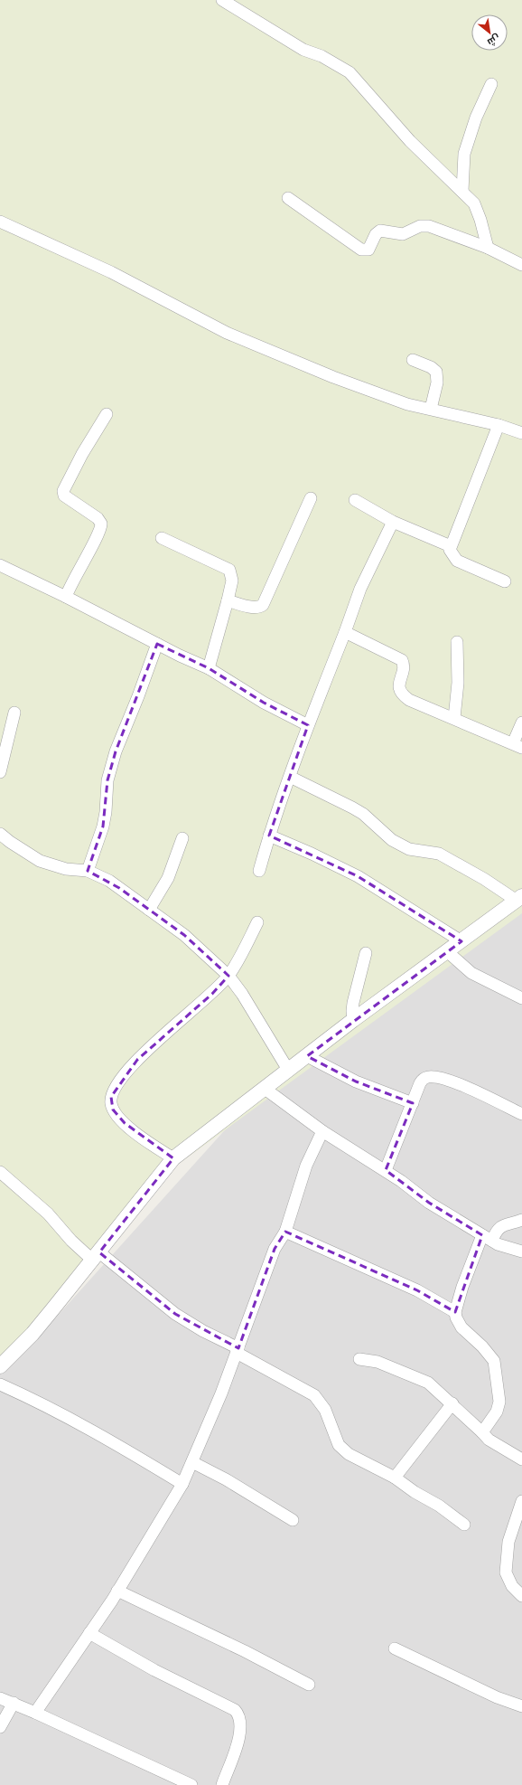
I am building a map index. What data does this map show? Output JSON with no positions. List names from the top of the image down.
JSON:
{
  "north": "bottom right"
}
